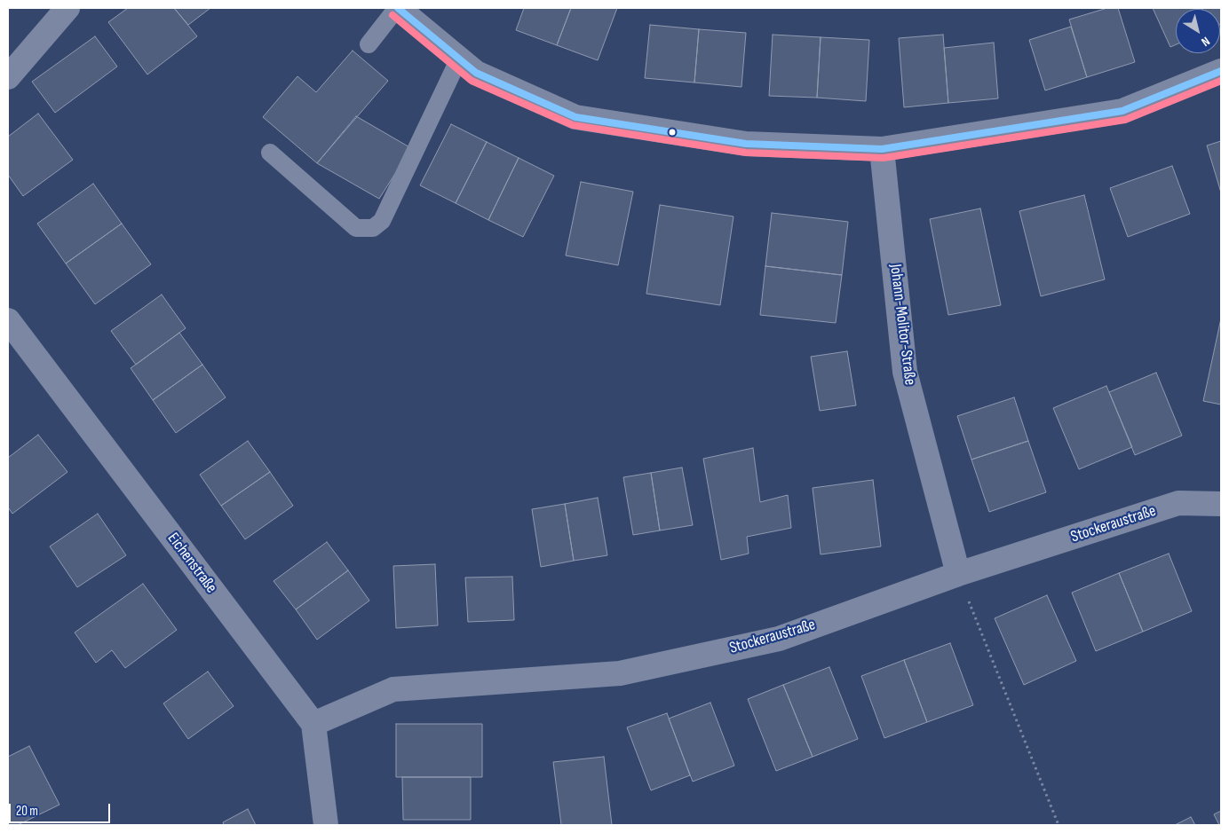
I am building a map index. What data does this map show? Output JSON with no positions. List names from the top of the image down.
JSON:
{
  "streets": {
    "street": ["Johann-Molitor-Straße", "Stockeraustraße", "Eichenstraße"]
  },
  "crossings": [
    ["Johann-Molitor-Straße", "Stockeraustraße"],
    ["Stockeraustraße", "Eichenstraße"]
  ],
  "scale_bar": "20 m",
  "north": "bottom right"
}
